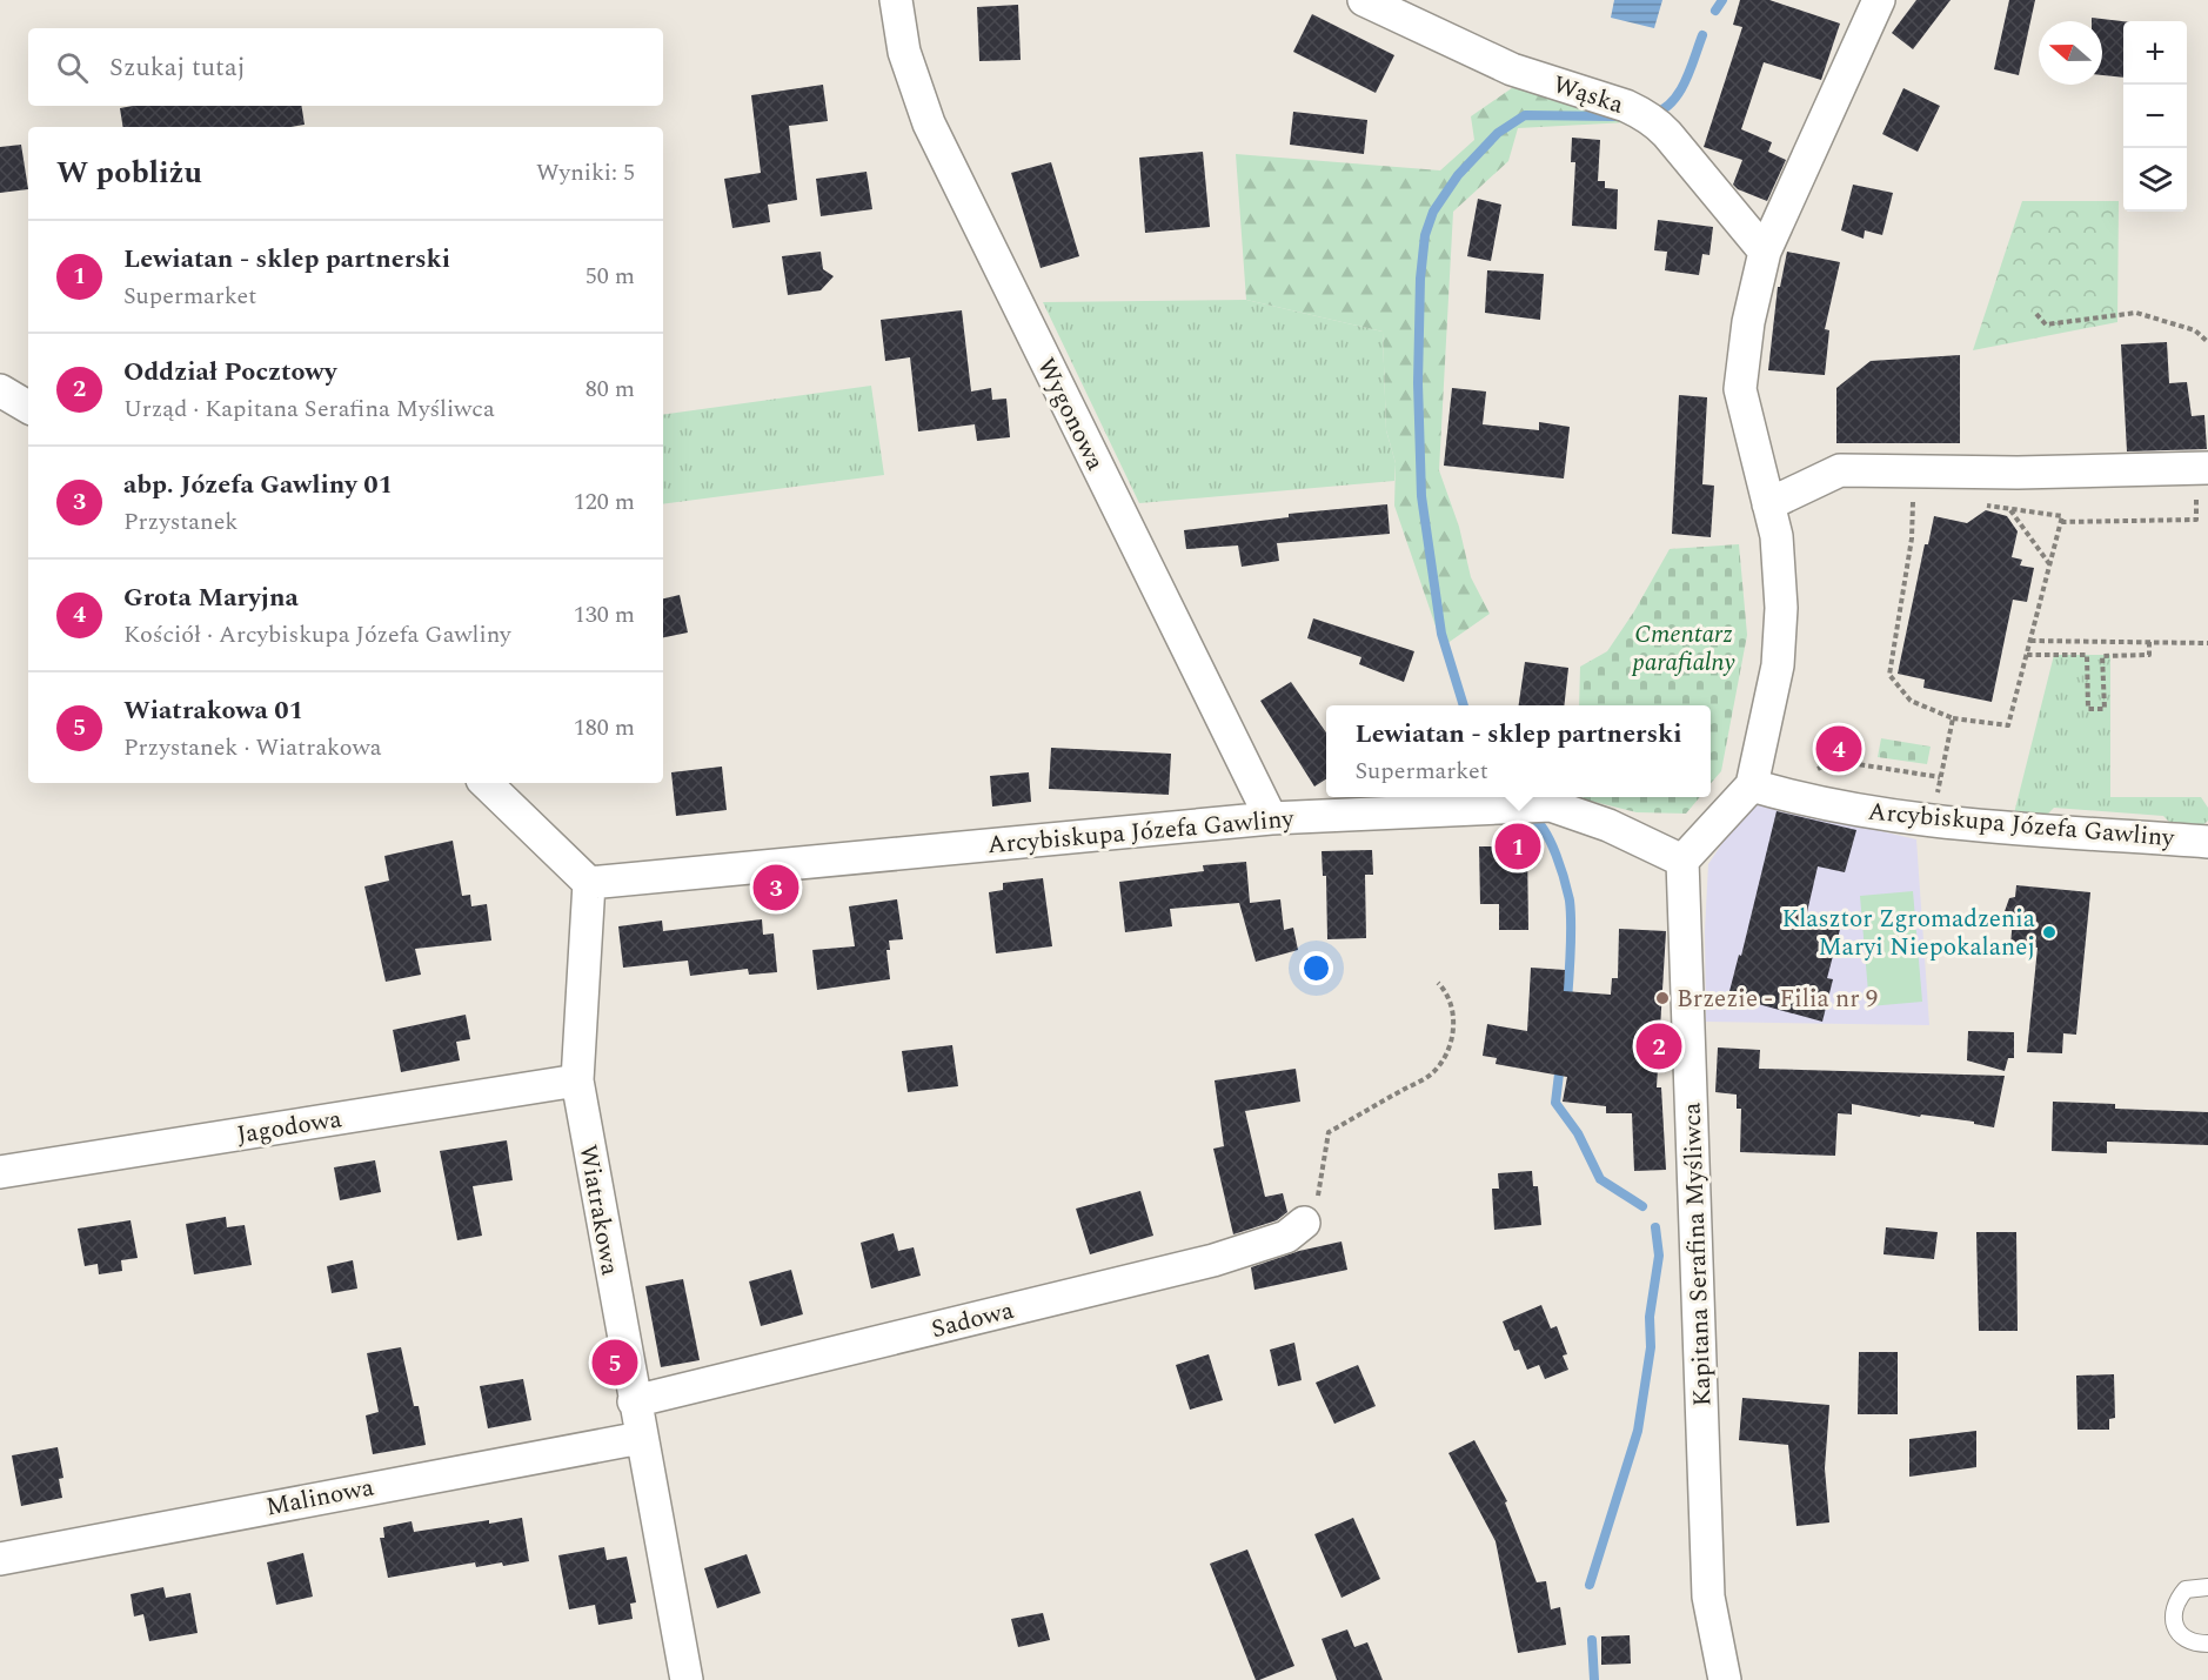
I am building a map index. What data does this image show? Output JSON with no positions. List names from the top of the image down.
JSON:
{
  "streets": {
    "street": [
      "Wąska",
      "Wygonowa",
      "Arcybiskupa Józefa Gawliny",
      "Jagodowa",
      "Wiatrakowa",
      "Kapitana Serafina Myśliwca",
      "Sadowa",
      "Malinowa"
    ]
  },
  "crossings": [
    ["Wygonowa", "Arcybiskupa Józefa Gawliny"],
    ["Arcybiskupa Józefa Gawliny", "Wiatrakowa"],
    ["Arcybiskupa Józefa Gawliny", "Kapitana Serafina Myśliwca"],
    ["Jagodowa", "Wiatrakowa"],
    ["Wiatrakowa", "Sadowa"],
    ["Wiatrakowa", "Malinowa"]
  ],
  "parks": ["Cmentarz parafialny"],
  "places": ["Klasztor Zgromadzenia Maryi Niepokalanej", "Brzezie - Filia nr 9"],
  "north": "left",
  "page": {
    "map_buttons": ["+", "−"],
    "search": "Szukaj tutaj",
    "heading": ["W pobliżu", "Wyniki: 5"],
    "list": [
      {
        "mark": "1",
        "name": "Lewiatan - sklep partnerski",
        "note": "Supermarket",
        "value": "50 m"
      },
      {
        "mark": "2",
        "name": "Oddział Pocztowy",
        "note": "Urząd · Kapitana Serafina Myśliwca",
        "value": "80 m"
      },
      {
        "mark": "3",
        "name": "abp. Józefa Gawliny 01",
        "note": "Przystanek",
        "value": "120 m"
      },
      {
        "mark": "4",
        "name": "Grota Maryjna",
        "note": "Kościół · Arcybiskupa Józefa Gawliny",
        "value": "130 m"
      },
      {
        "mark": "5",
        "name": "Wiatrakowa 01",
        "note": "Przystanek · Wiatrakowa",
        "value": "180 m"
      }
    ],
    "popup": ["Lewiatan - sklep partnerski", "Supermarket"],
    "pins": [
      "4",
      "1",
      "3",
      "2",
      "5"
    ]
  }
}
